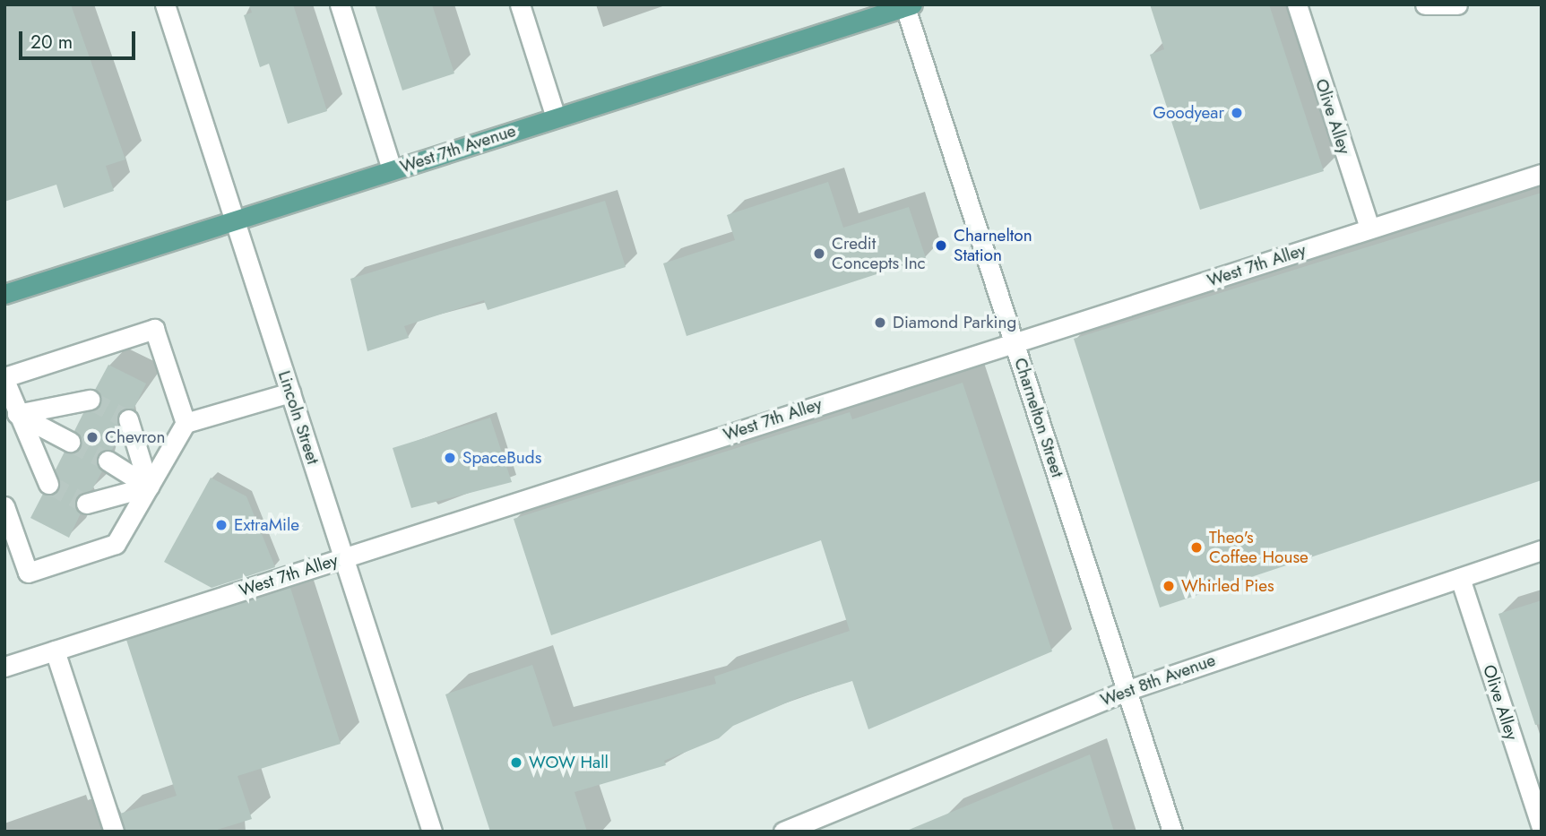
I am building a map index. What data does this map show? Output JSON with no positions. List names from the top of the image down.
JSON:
{
  "streets": {
    "main road": ["West 7th Avenue"],
    "street": [
      "Olive Alley",
      "West 7th Alley",
      "Lincoln Street",
      "Charnelton Street",
      "West 8th Avenue"
    ]
  },
  "crossings": [
    ["Olive Alley", "West 7th Alley"],
    ["Olive Alley", "West 8th Avenue"],
    ["West 7th Avenue", "Lincoln Street"],
    ["West 7th Avenue", "Charnelton Street"],
    ["West 7th Alley", "Lincoln Street"],
    ["West 7th Alley", "Charnelton Street"],
    ["Charnelton Street", "West 8th Avenue"]
  ],
  "places": [
    "Goodyear",
    "Charnelton Station",
    "Credit Concepts Inc",
    "Diamond Parking",
    "Chevron",
    "SpaceBuds",
    "ExtraMile",
    "Theo's Coffee House",
    "Whirled Pies",
    "WOW Hall"
  ],
  "scale_bar": "20 m"
}
